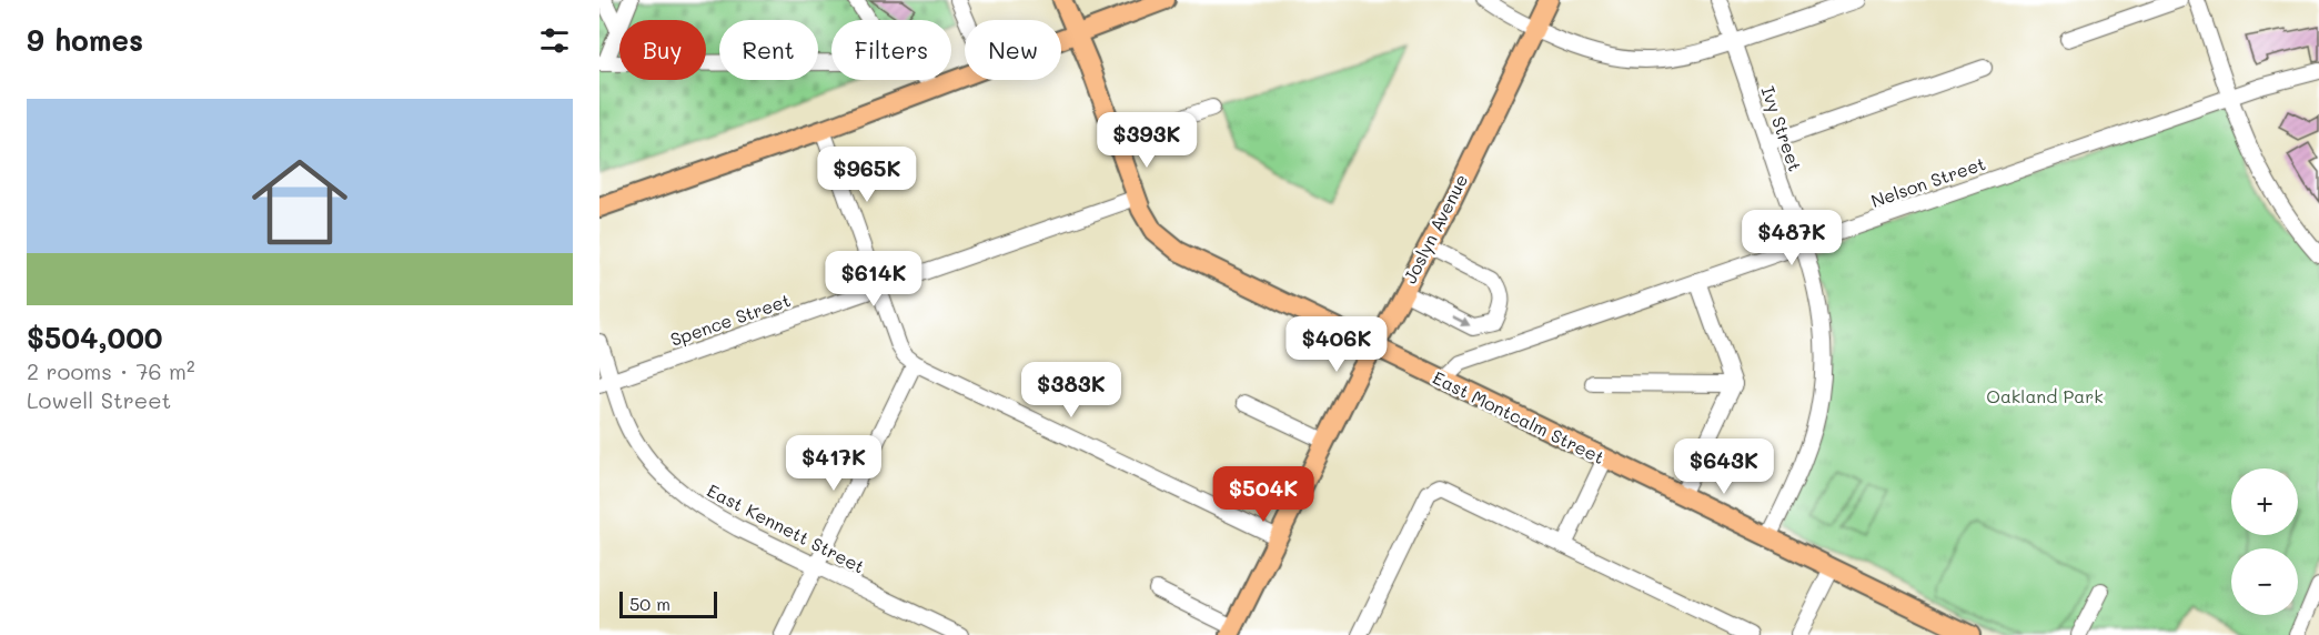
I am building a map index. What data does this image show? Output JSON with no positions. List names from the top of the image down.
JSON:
{
  "streets": {
    "main road": ["Joslyn Avenue", "East Montcalm Street"],
    "street": [
      "Ivy Street",
      "Nelson Street",
      "Spence Street",
      "East Kennett Street"
    ]
  },
  "crossings": [
    ["Ivy Street", "Nelson Street"],
    ["Ivy Street", "East Montcalm Street"],
    ["Nelson Street", "East Montcalm Street"],
    ["Joslyn Avenue", "East Montcalm Street"],
    ["Spence Street", "East Montcalm Street"],
    ["Spence Street", "East Kennett Street"]
  ],
  "parks": ["Oakland Park"],
  "scale_bar": "50 m",
  "page": {
    "heading": "9 homes",
    "chip": [
      "Buy",
      "Rent",
      "Filters",
      "New"
    ],
    "list": [
      {
        "name": "$504,000",
        "note": "2 rooms · 76 m² · Lowell Street"
      }
    ],
    "price": [
      "$393K",
      "$965K",
      "$487K",
      "$614K",
      "$406K",
      "$383K",
      "$417K",
      "$643K",
      "$504K"
    ],
    "map_buttons": ["+", "−"],
    "scale": "50 m"
  }
}
